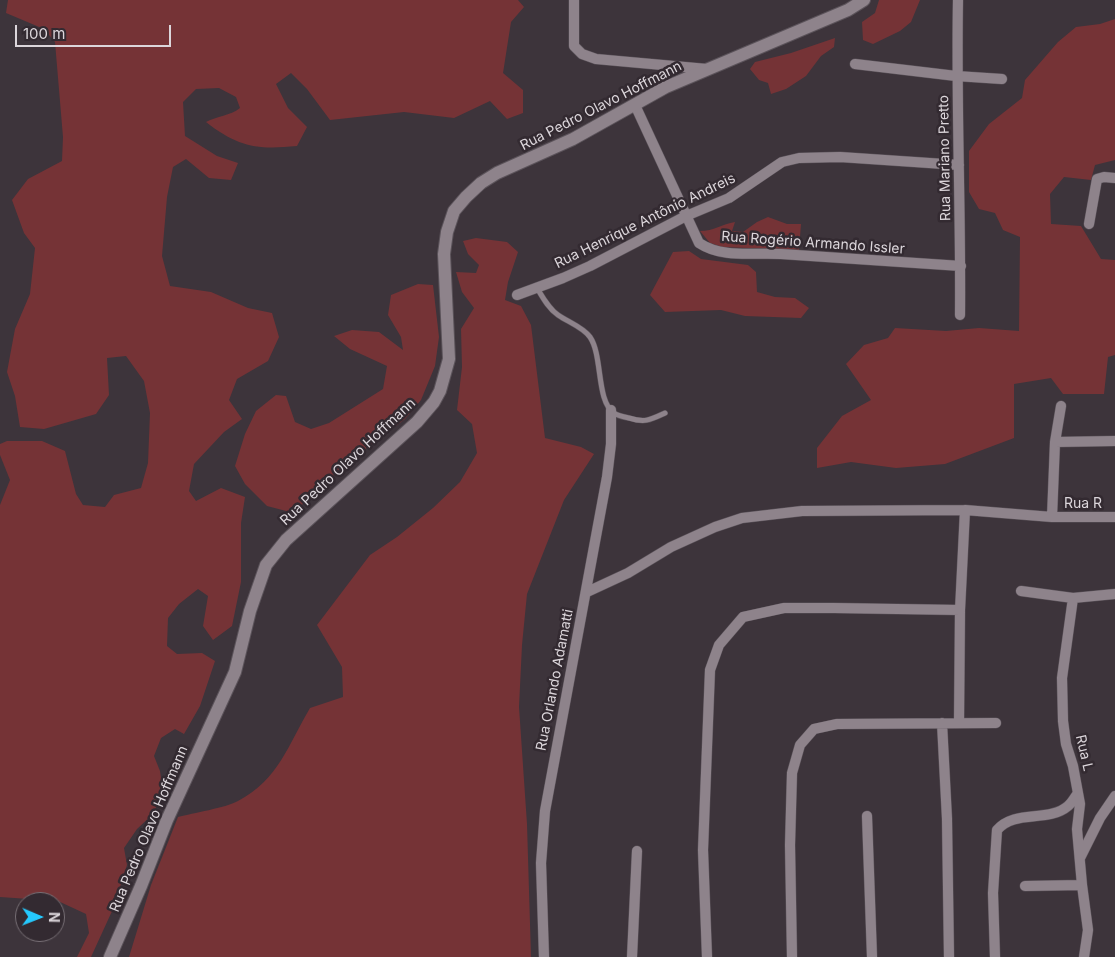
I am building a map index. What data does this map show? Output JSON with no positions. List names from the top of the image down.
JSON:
{
  "streets": {
    "street": [
      "Rua Pedro Olavo Hoffmann",
      "Rua Mariano Pretto",
      "Rua Henrique Antônio Andreis",
      "Rua Rogério Armando Issler",
      "Rua R",
      "Rua Orlando Adamatti",
      "Rua L"
    ]
  },
  "crossings": [
    ["Rua Pedro Olavo Hoffmann", "Rua Rogério Armando Issler"],
    ["Rua Mariano Pretto", "Rua Henrique Antônio Andreis"],
    ["Rua Mariano Pretto", "Rua Rogério Armando Issler"],
    ["Rua Henrique Antônio Andreis", "Rua Rogério Armando Issler"],
    ["Rua Henrique Antônio Andreis", "Rua Orlando Adamatti"],
    ["Rua R", "Rua Orlando Adamatti"]
  ],
  "scale_bar": "100 m",
  "north": "right"
}
